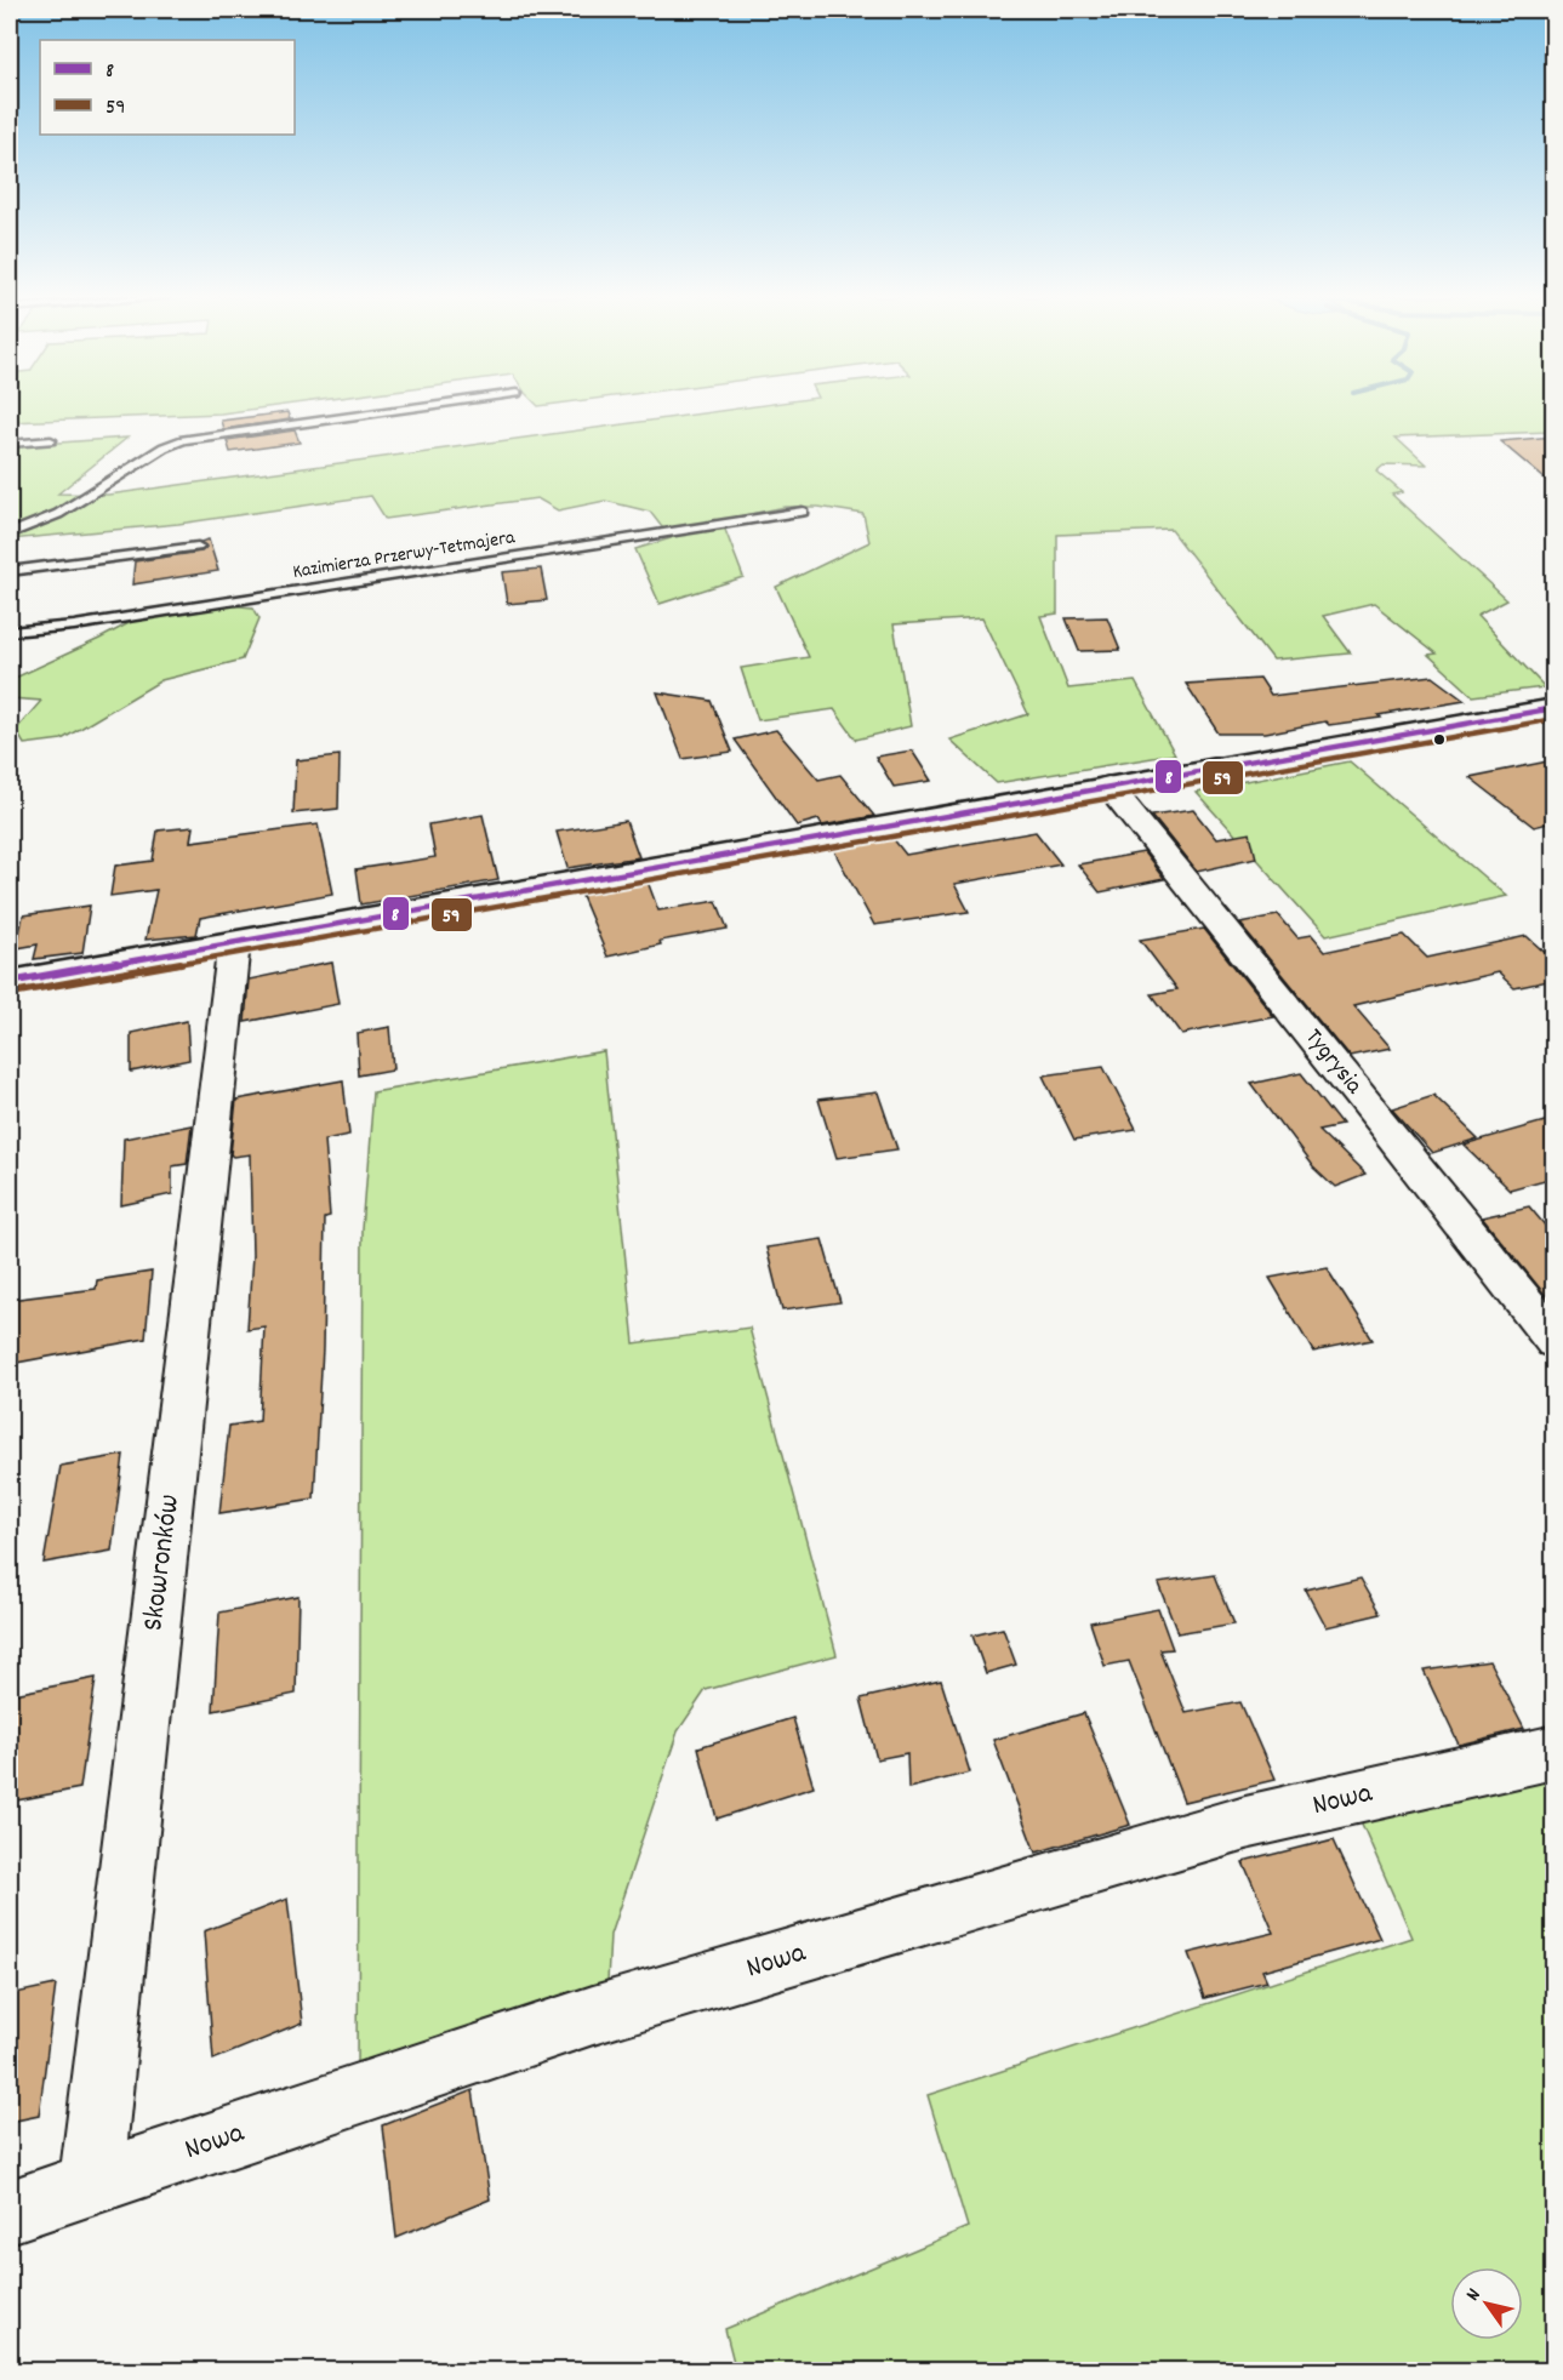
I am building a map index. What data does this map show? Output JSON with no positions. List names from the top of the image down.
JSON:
{
  "streets": {
    "street": ["Tygrysia", "Skowronków", "Nowa"],
    "lane": ["Kazimierza Przerwy-Tetmajera"]
  },
  "crossings": [
    ["Skowronków", "Nowa"]
  ],
  "lines": ["transit line 8", "transit line 59"],
  "legend": ["8", "59"],
  "north": "top left"
}
